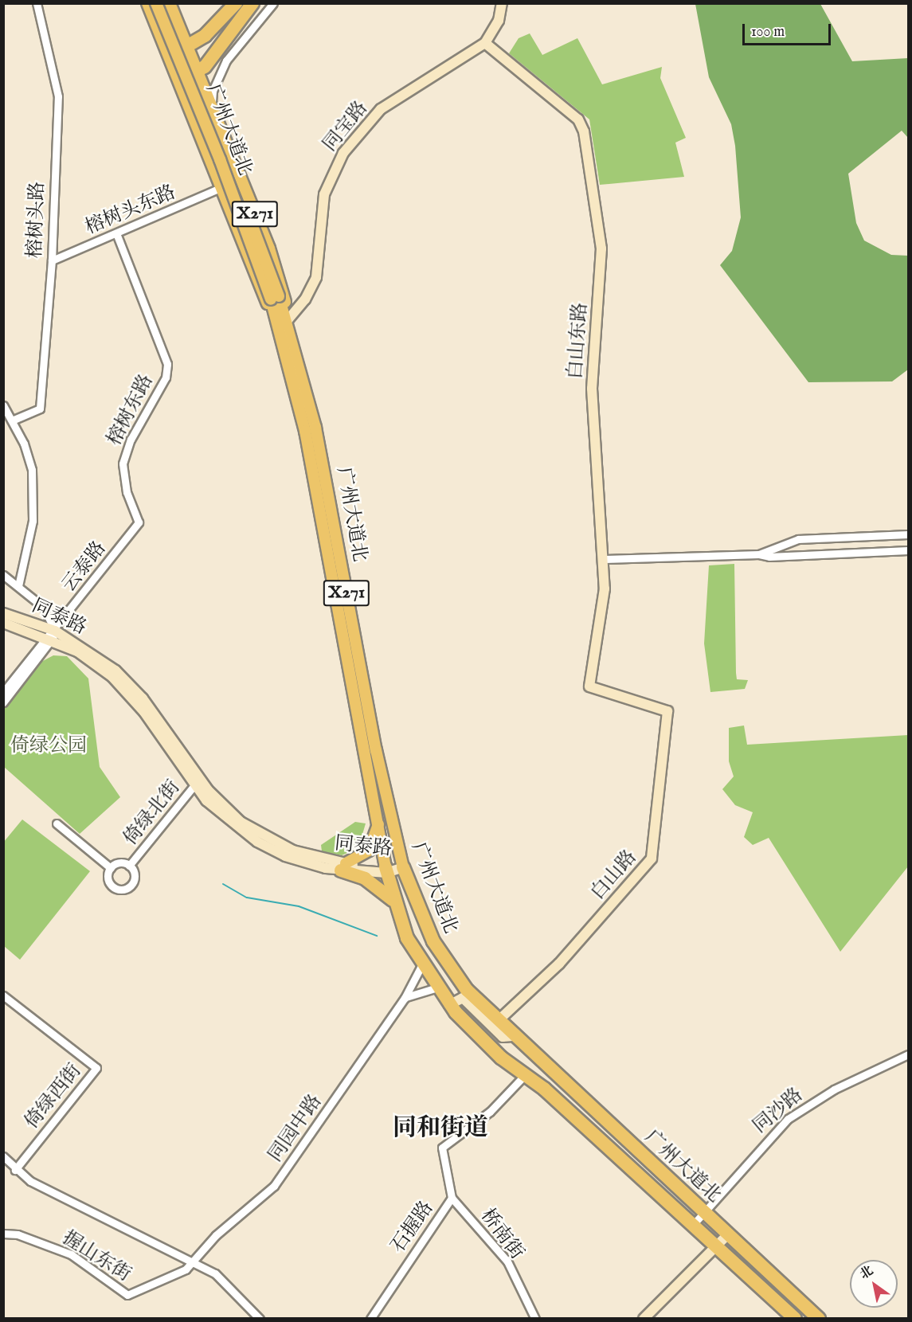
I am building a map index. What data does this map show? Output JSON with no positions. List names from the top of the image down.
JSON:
{
  "streets": {
    "highway": ["广州大道北", "X271"],
    "street": [
      "同宝路",
      "榕树头东路",
      "榕树头路",
      "白山东路",
      "榕树东路",
      "云泰路",
      "同泰路",
      "倚绿北街",
      "白山路",
      "倚绿西街",
      "同沙路",
      "同园中路",
      "石握路",
      "桥南街",
      "握山东街"
    ]
  },
  "crossings": [
    ["同宝路", "广州大道北"],
    ["同宝路", "X271"],
    ["同宝路", "白山东路"],
    ["广州大道北", "X271"],
    ["广州大道北", "同泰路"],
    ["广州大道北", "白山路"],
    ["广州大道北", "同沙路"],
    ["广州大道北", "同园中路"],
    ["广州大道北", "石握路"],
    ["榕树头东路", "X271"],
    ["榕树头东路", "榕树头路"],
    ["榕树头东路", "榕树东路"],
    ["白山东路", "白山路"],
    ["榕树东路", "云泰路"],
    ["云泰路", "同泰路"],
    ["同泰路", "倚绿北街"],
    ["同园中路", "握山东街"],
    ["石握路", "桥南街"]
  ],
  "districts": ["同和街道"],
  "parks": ["倚绿公园"],
  "scale_bar": "100 m",
  "north": "top left"
}
